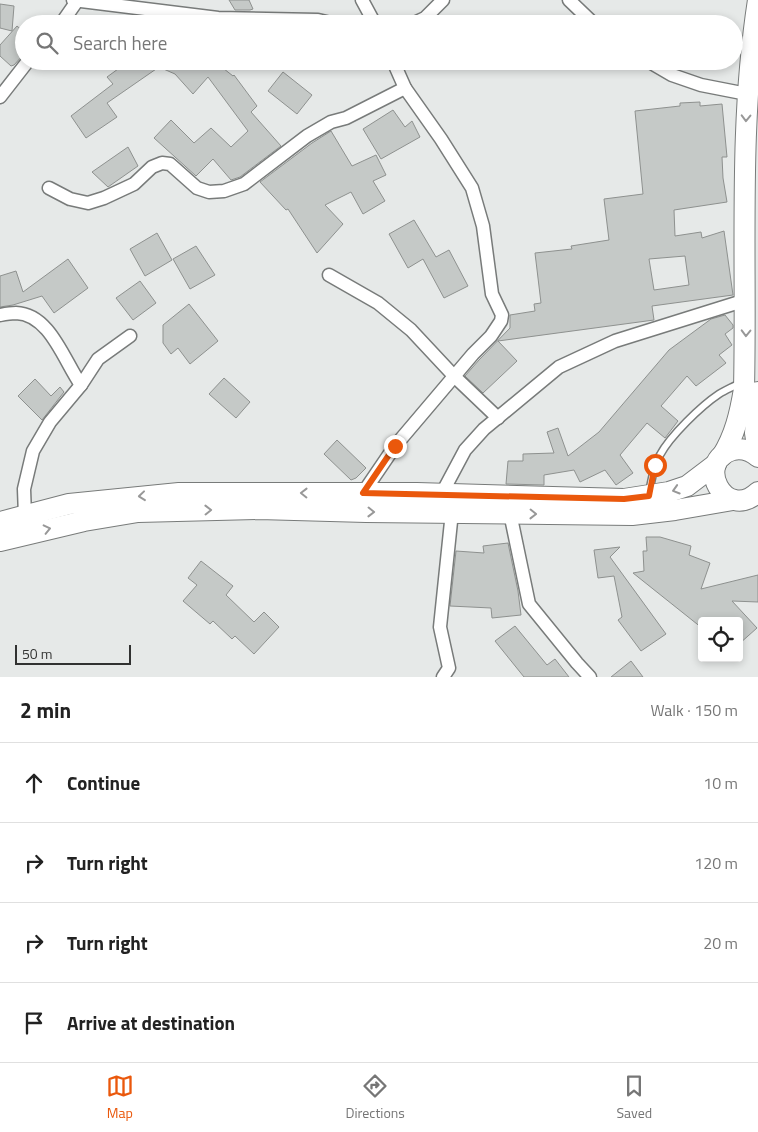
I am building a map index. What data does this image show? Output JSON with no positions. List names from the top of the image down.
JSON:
{
  "scale_bar": "50 m",
  "page": {
    "search": "Search here",
    "scale": "50 m",
    "heading": ["2 min", "Walk · 150 m"],
    "list": [
      ["Continue", "10 m"],
      ["Turn right", "120 m"],
      ["Turn right", "20 m"],
      "Arrive at destination"
    ],
    "nav": ["Map", "Directions", "Saved"]
  }
}
